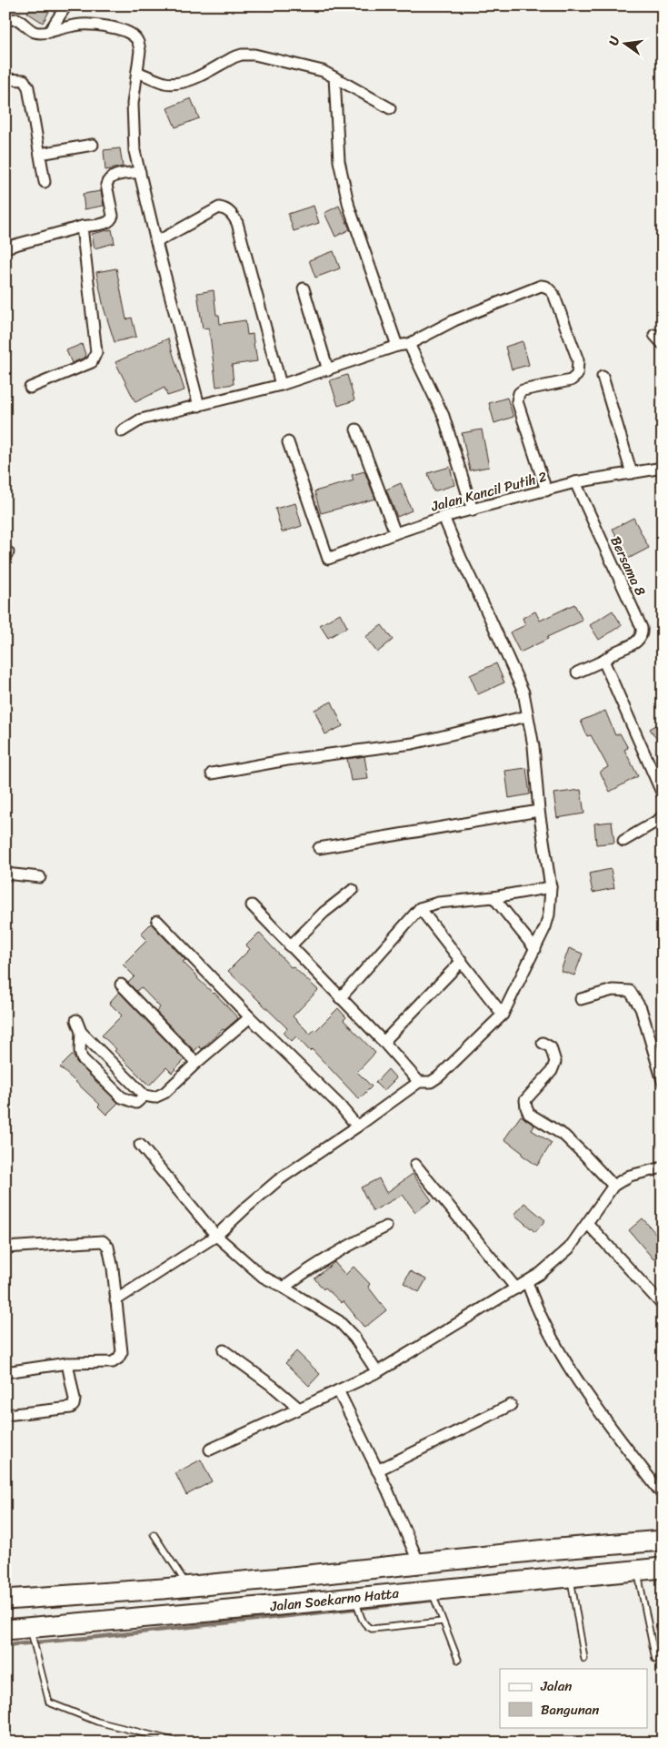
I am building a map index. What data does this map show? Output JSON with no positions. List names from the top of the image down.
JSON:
{
  "streets": {
    "highway": ["Jalan Soekarno Hatta"],
    "street": ["Jalan Kancil Putih 2", "Bersama 8"]
  },
  "crossings": [
    ["Jalan Kancil Putih 2", "Bersama 8"]
  ],
  "legend": ["Jalan", "Bangunan"],
  "north": "left"
}
